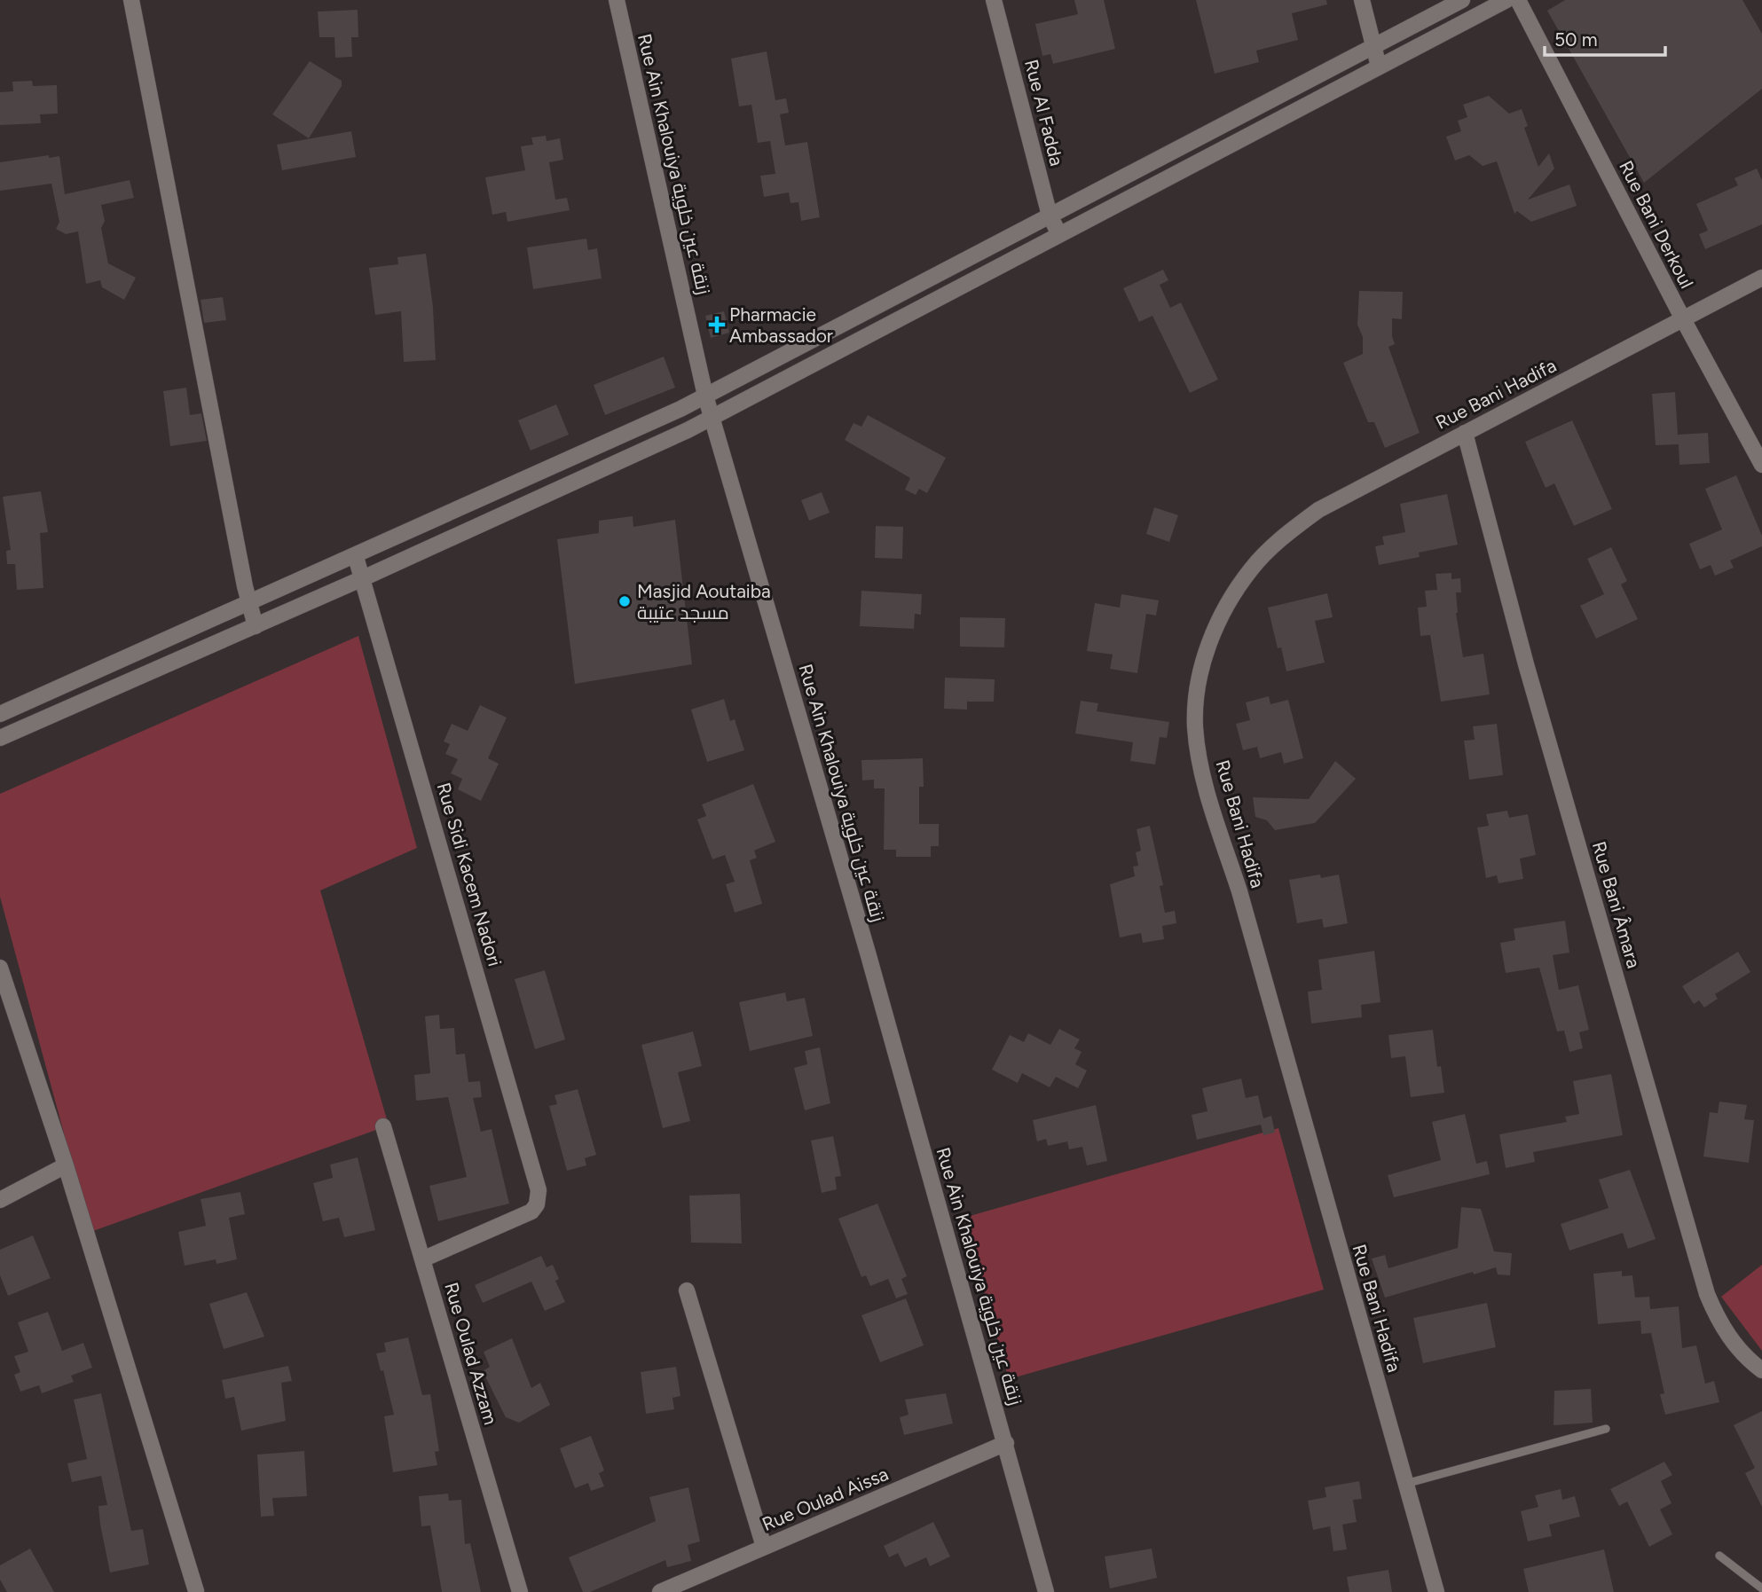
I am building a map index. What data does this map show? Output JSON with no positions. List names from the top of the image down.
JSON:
{
  "streets": {
    "street": [
      "Rue Al Fadda",
      "Rue Ain Khalouiya زنقة عين خلوية",
      "Rue Bani Derkoul",
      "Rue Bani Hadifa",
      "Rue Sidi Kacem Nadori",
      "Rue Bani Âmara",
      "Rue Oulad Azzam",
      "Rue Oulad Aissa"
    ]
  },
  "crossings": [
    ["Rue Ain Khalouiya زنقة عين خلوية", "Rue Oulad Aissa"],
    ["Rue Bani Derkoul", "Rue Bani Hadifa"],
    ["Rue Bani Hadifa", "Rue Bani Âmara"],
    ["Rue Sidi Kacem Nadori", "Rue Oulad Azzam"]
  ],
  "places": {
    "health": ["Pharmacie Ambassador"],
    "other": ["Masjid Aoutaiba مسجد عتيبة"]
  },
  "scale_bar": "50 m"
}
